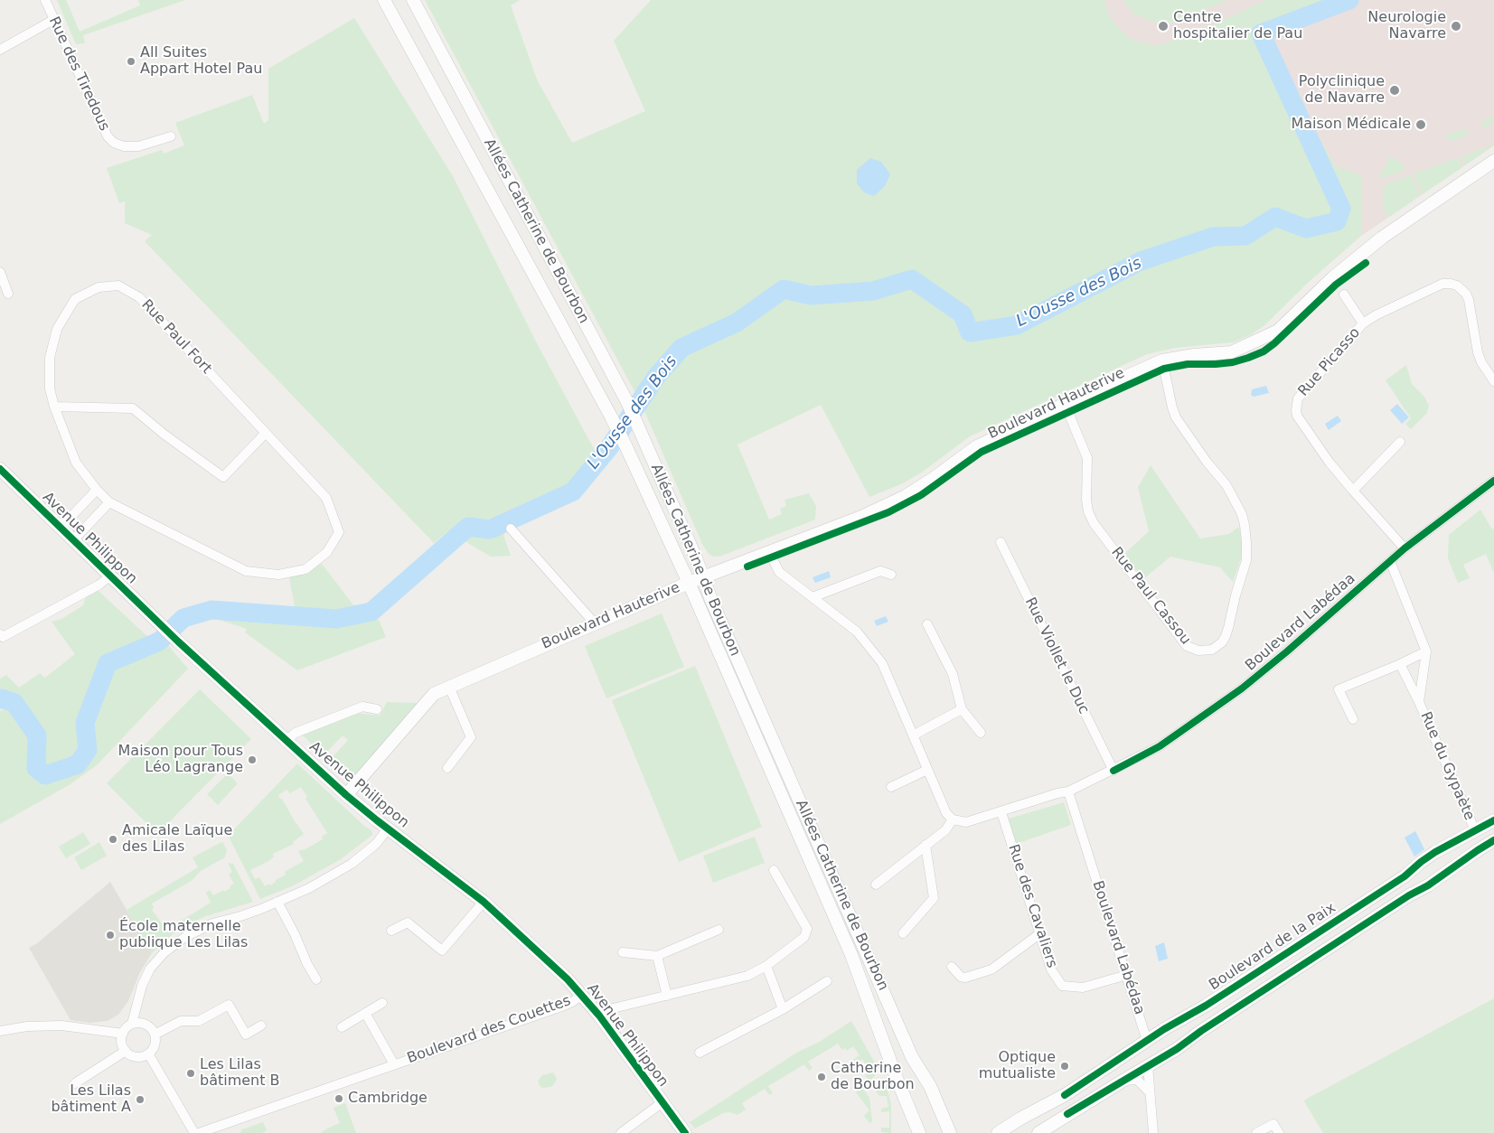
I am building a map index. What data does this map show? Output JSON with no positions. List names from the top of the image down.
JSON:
{
  "streets": {
    "main road": [
      "Allées Catherine de Bourbon",
      "Boulevard Hauterive",
      "Avenue Philippon",
      "Boulevard de la Paix"
    ],
    "street": [
      "Rue des Tiredous",
      "Rue Paul Fort",
      "Rue Picasso",
      "Rue Paul Cassou",
      "Boulevard Labédaa",
      "Rue Viollet le Duc",
      "Rue du Gypaète",
      "Rue des Cavaliers",
      "Boulevard des Couettes"
    ]
  },
  "crossings": [
    ["Allées Catherine de Bourbon", "Boulevard Hauterive"],
    ["Rue Picasso", "Boulevard Labédaa"],
    ["Boulevard Hauterive", "Avenue Philippon"],
    ["Boulevard Hauterive", "Rue Paul Cassou"],
    ["Avenue Philippon", "Boulevard des Couettes"],
    ["Boulevard Labédaa", "Rue Viollet le Duc"],
    ["Boulevard Labédaa", "Rue du Gypaète"],
    ["Boulevard Labédaa", "Rue des Cavaliers"],
    ["Boulevard Labédaa", "Boulevard de la Paix"],
    ["Rue du Gypaète", "Boulevard de la Paix"]
  ],
  "water": ["L'Ousse des Bois"],
  "places": [
    "Centre hospitalier de Pau",
    "Neurologie Navarre",
    "All Suites Appart Hotel Pau",
    "Polyclinique de Navarre",
    "Maison Médicale",
    "Maison pour Tous Léo Lagrange",
    "Amicale Laïque des Lilas",
    "École maternelle publique Les Lilas",
    "Optique mutualiste",
    "Les Lilas bâtiment B",
    "Catherine de Bourbon",
    "Cambridge",
    "Les Lilas bâtiment A"
  ]
}
